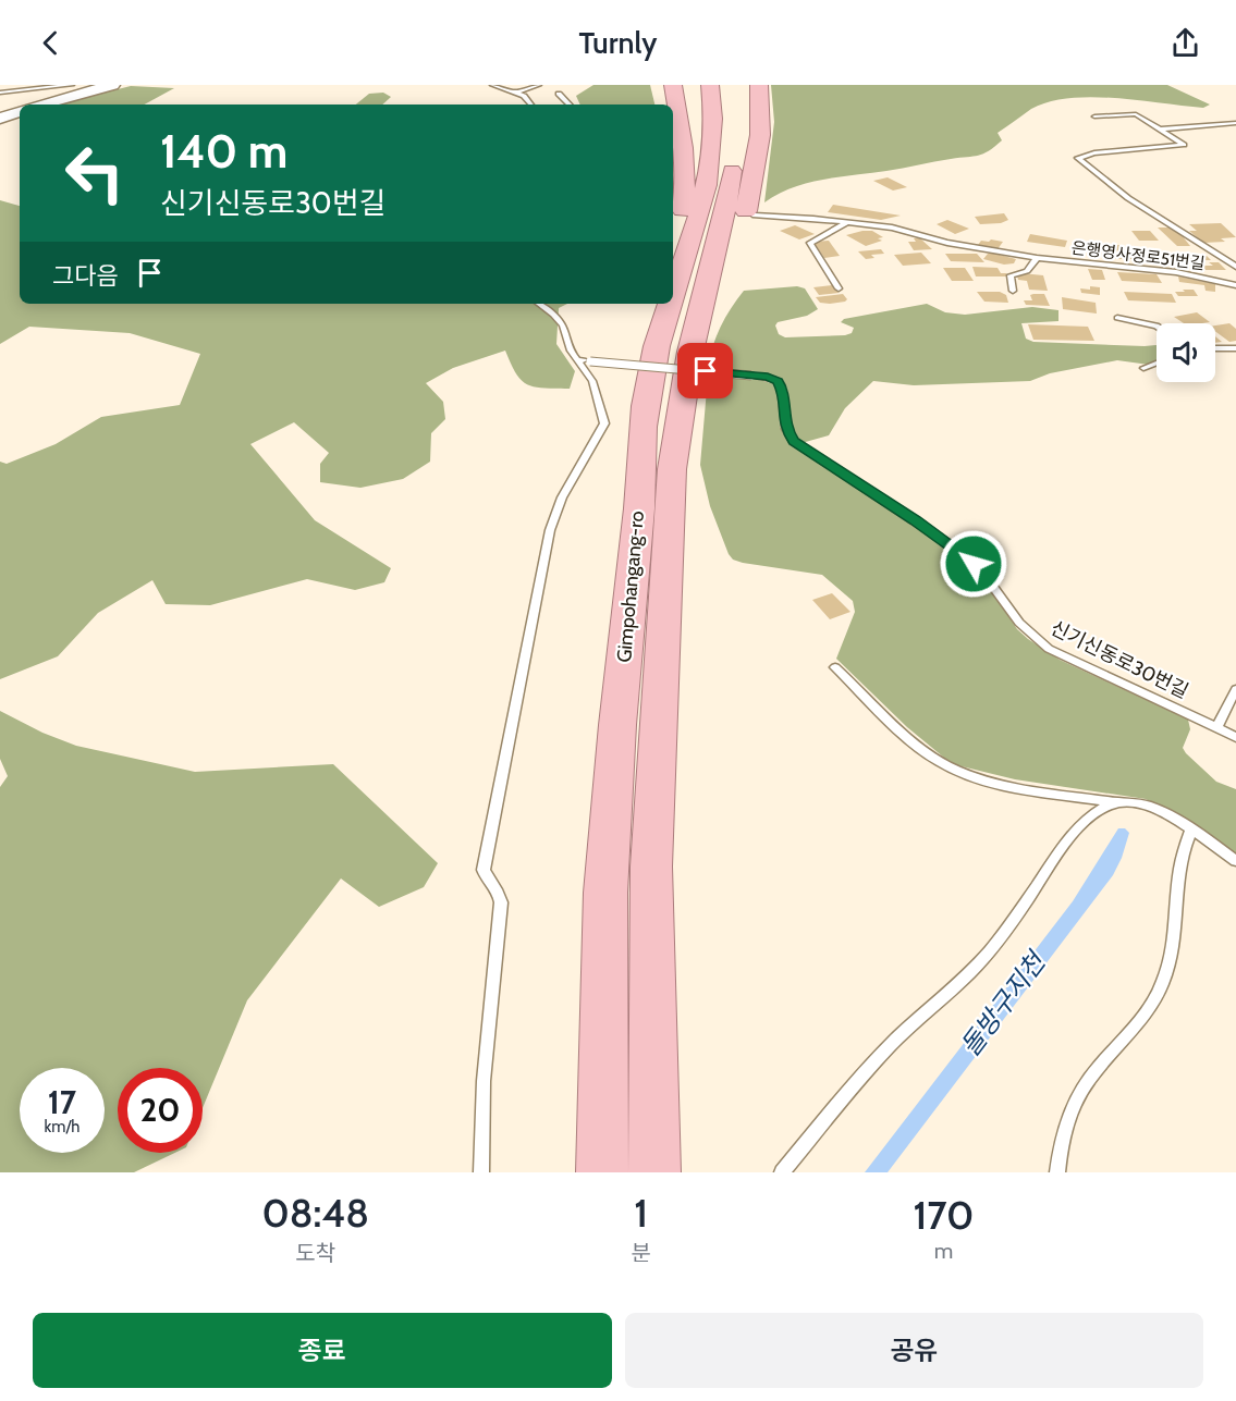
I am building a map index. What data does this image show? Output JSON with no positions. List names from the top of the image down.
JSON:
{
  "streets": {
    "highway": ["Gimpohangang-ro"],
    "lane": ["은행영사정로51번길", "신기신동로30번길"]
  },
  "water": ["돌방구지천"],
  "page": {
    "header": "Turnly",
    "turn": ["140 m", "신기신동로30번길"],
    "then": "그다음",
    "speed": "17 km/h",
    "limit": "20",
    "eta": [
      "08:48",
      "도착",
      "1",
      "분",
      "170",
      "m"
    ],
    "buttons": ["종료", "공유"]
  }
}
